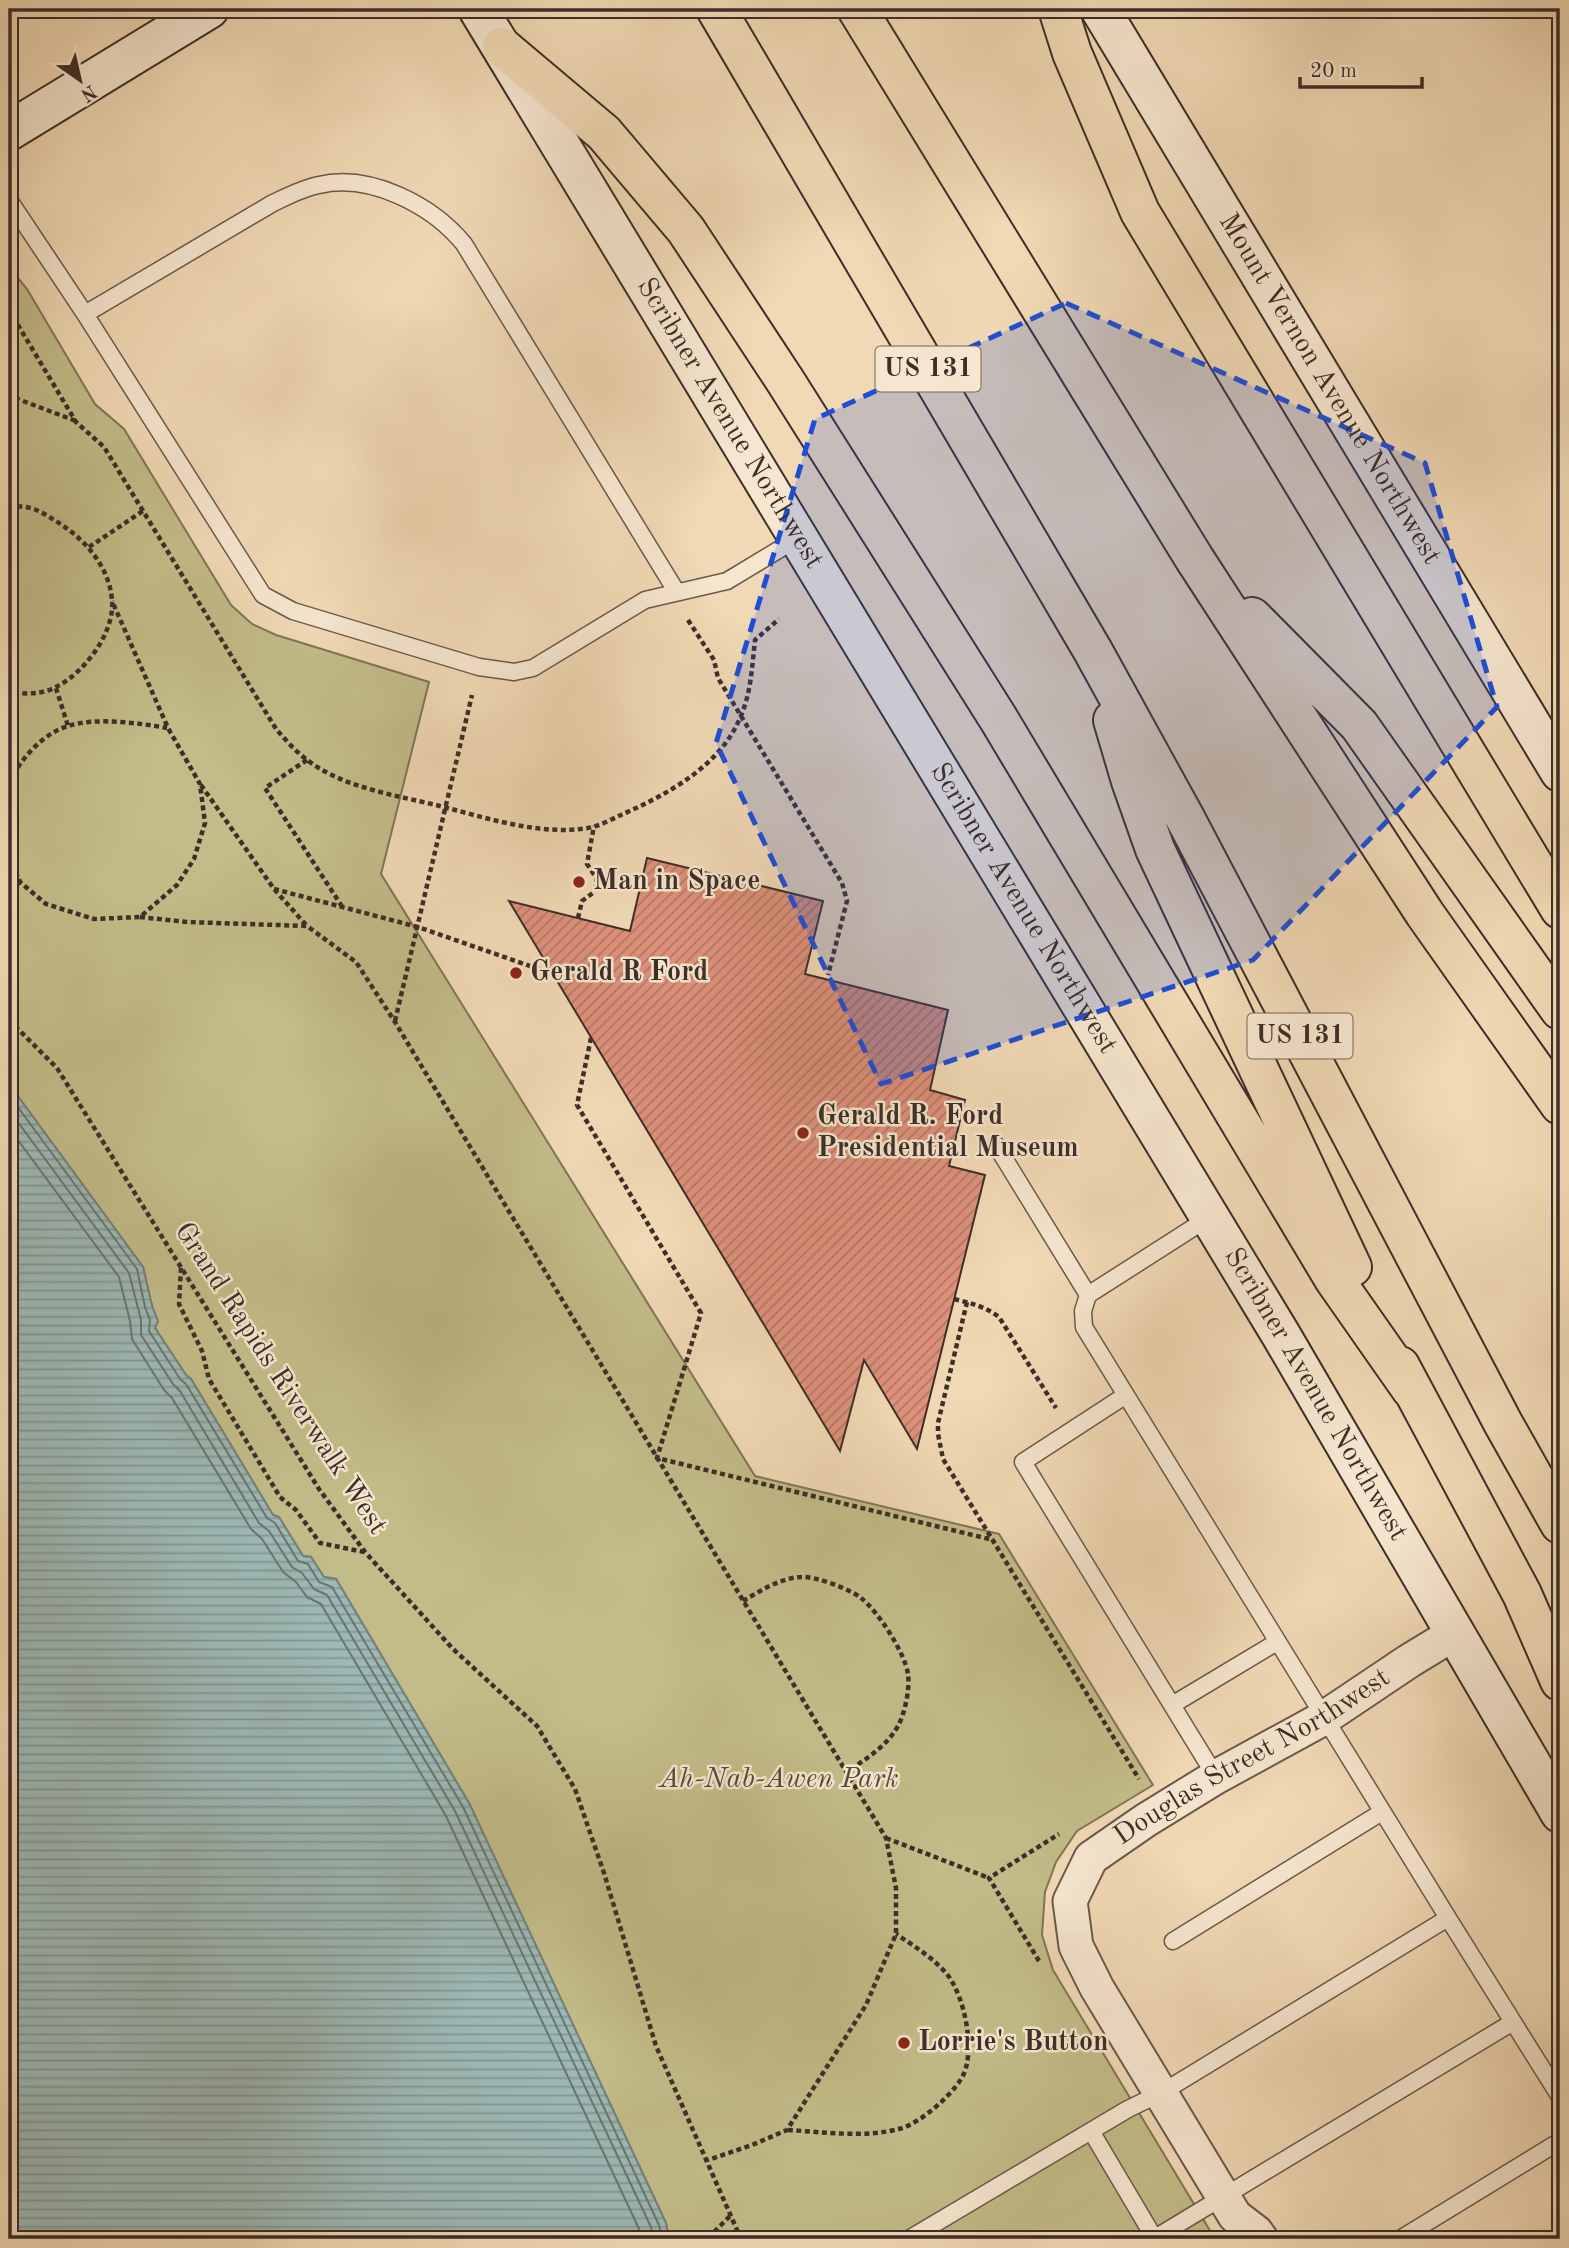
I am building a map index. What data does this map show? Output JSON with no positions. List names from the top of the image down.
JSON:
{
  "streets": {
    "highway": ["US 131"],
    "street": ["Mount Vernon Avenue Northwest", "Scribner Avenue Northwest", "Douglas Street Northwest"],
    "path": ["Grand Rapids Riverwalk West"]
  },
  "crossings": [
    ["Scribner Avenue Northwest", "Douglas Street Northwest"]
  ],
  "parks": ["Ah-Nab-Awen Park"],
  "places": [
    "Man in Space",
    "Gerald R Ford",
    "Gerald R. Ford Presidential Museum",
    "Lorrie's Button"
  ],
  "scale_bar": "20 m",
  "north": "bottom right"
}
